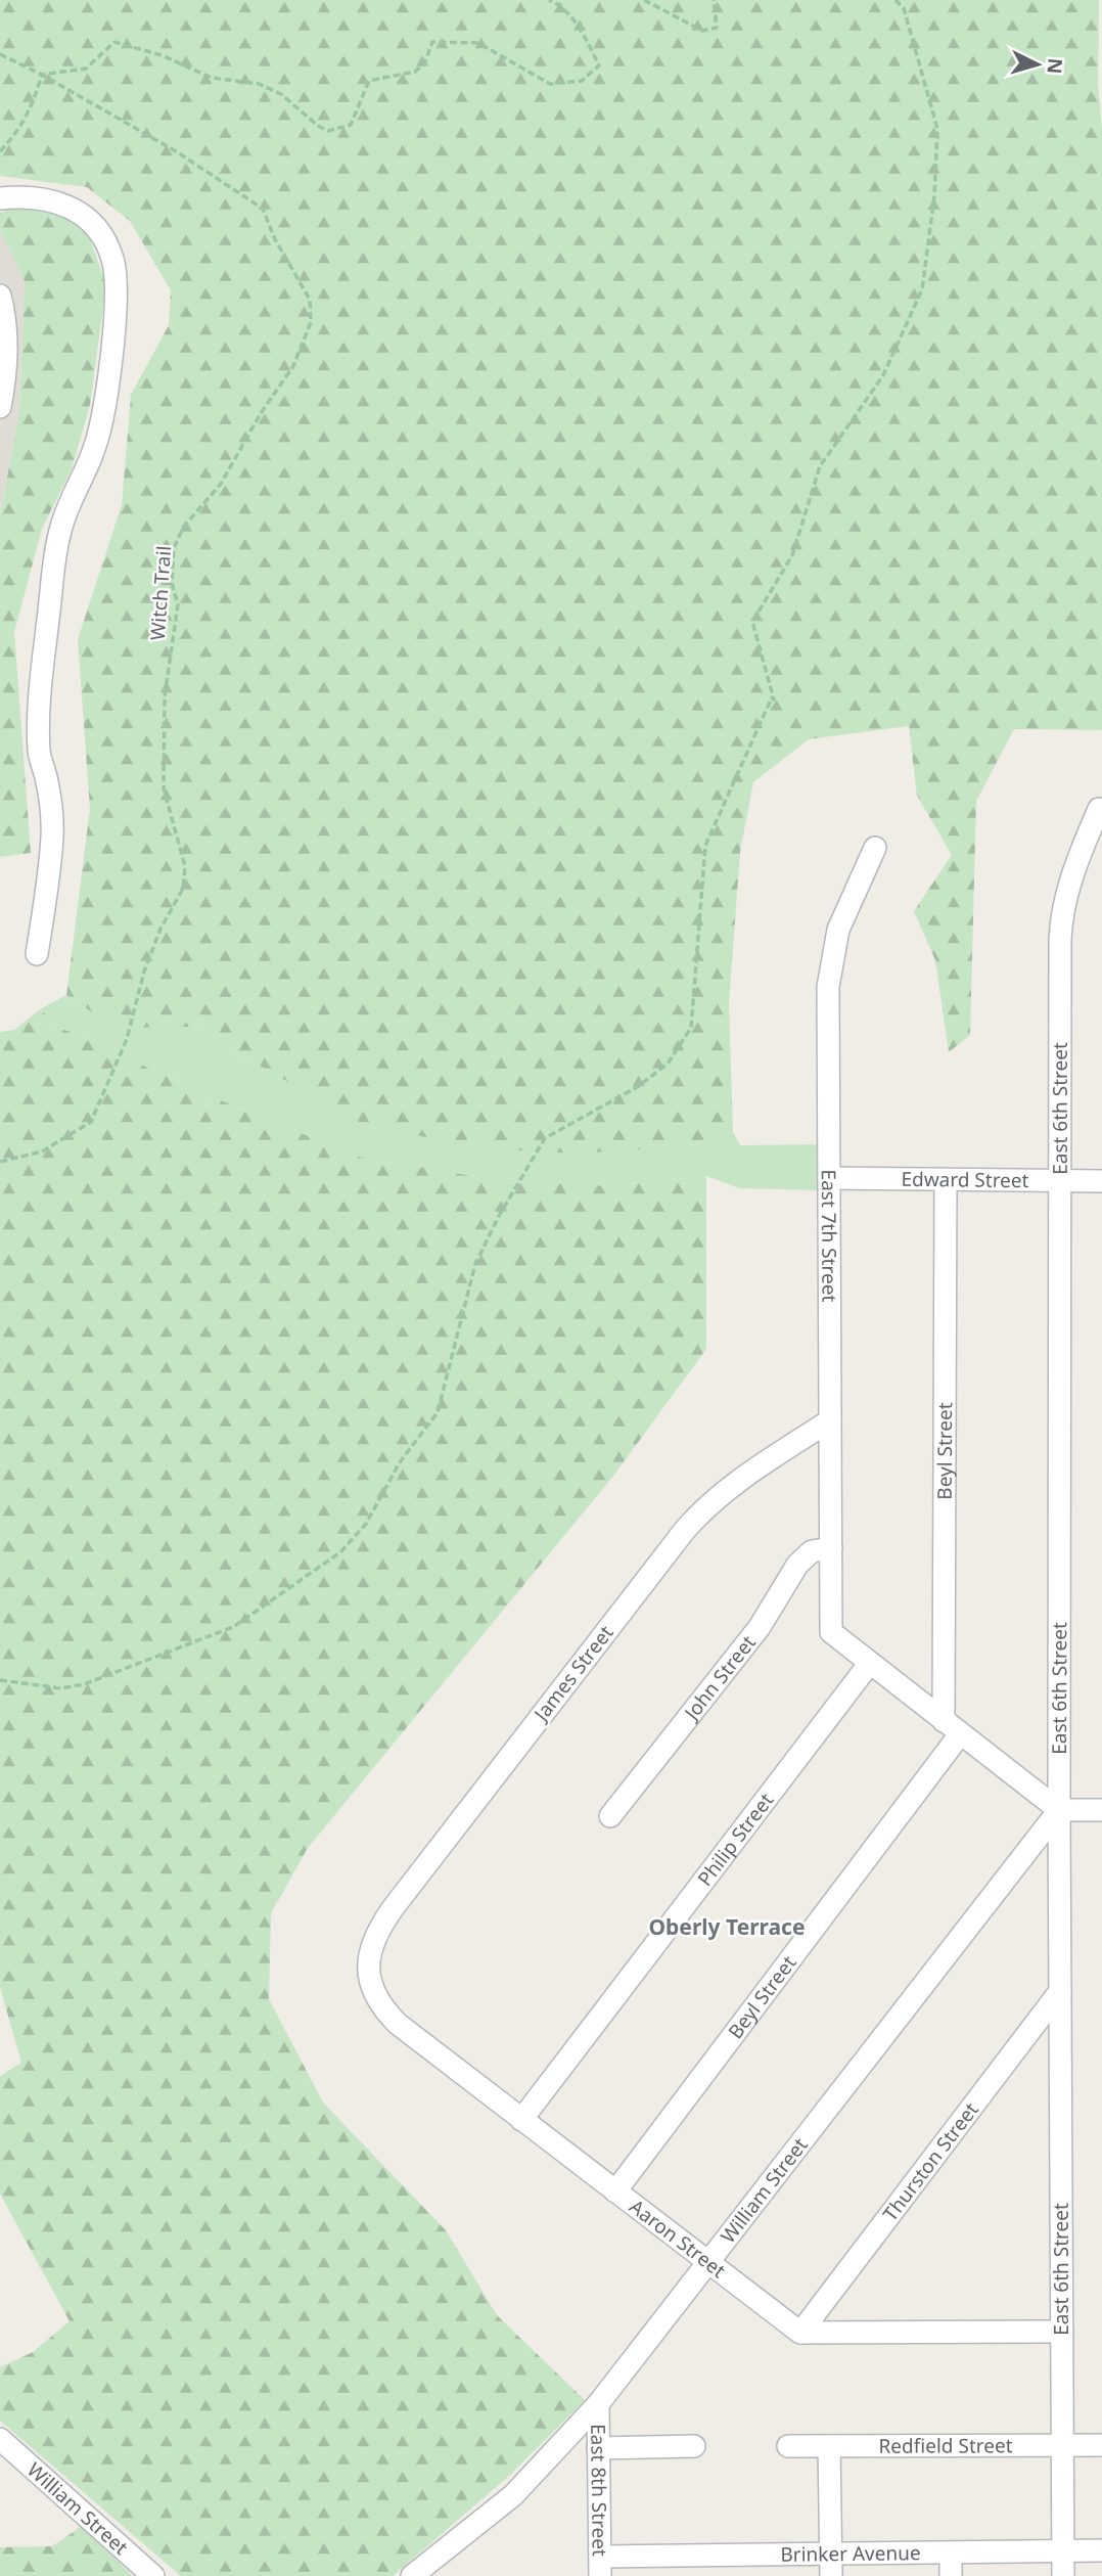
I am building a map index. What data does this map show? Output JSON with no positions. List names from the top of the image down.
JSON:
{
  "streets": {
    "street": [
      "East 6th Street",
      "Edward Street",
      "East 7th Street",
      "Beyl Street",
      "James Street",
      "John Street",
      "Philip Street",
      "Thurston Street",
      "William Street",
      "Aaron Street",
      "Redfield Street",
      "East 8th Street",
      "Brinker Avenue"
    ],
    "path": ["Witch Trail"]
  },
  "crossings": [
    ["East 6th Street", "Edward Street"],
    ["East 6th Street", "Thurston Street"],
    ["East 6th Street", "William Street"],
    ["East 6th Street", "Redfield Street"],
    ["East 6th Street", "Brinker Avenue"],
    ["Edward Street", "East 7th Street"],
    ["Edward Street", "Beyl Street"],
    ["East 7th Street", "James Street"],
    ["East 7th Street", "John Street"],
    ["East 7th Street", "Philip Street"],
    ["Beyl Street", "Aaron Street"],
    ["James Street", "Aaron Street"],
    ["Philip Street", "Aaron Street"],
    ["Thurston Street", "Aaron Street"],
    ["William Street", "Aaron Street"],
    ["William Street", "East 8th Street"],
    ["East 8th Street", "Brinker Avenue"]
  ],
  "districts": ["Oberly Terrace"],
  "north": "right"
}
